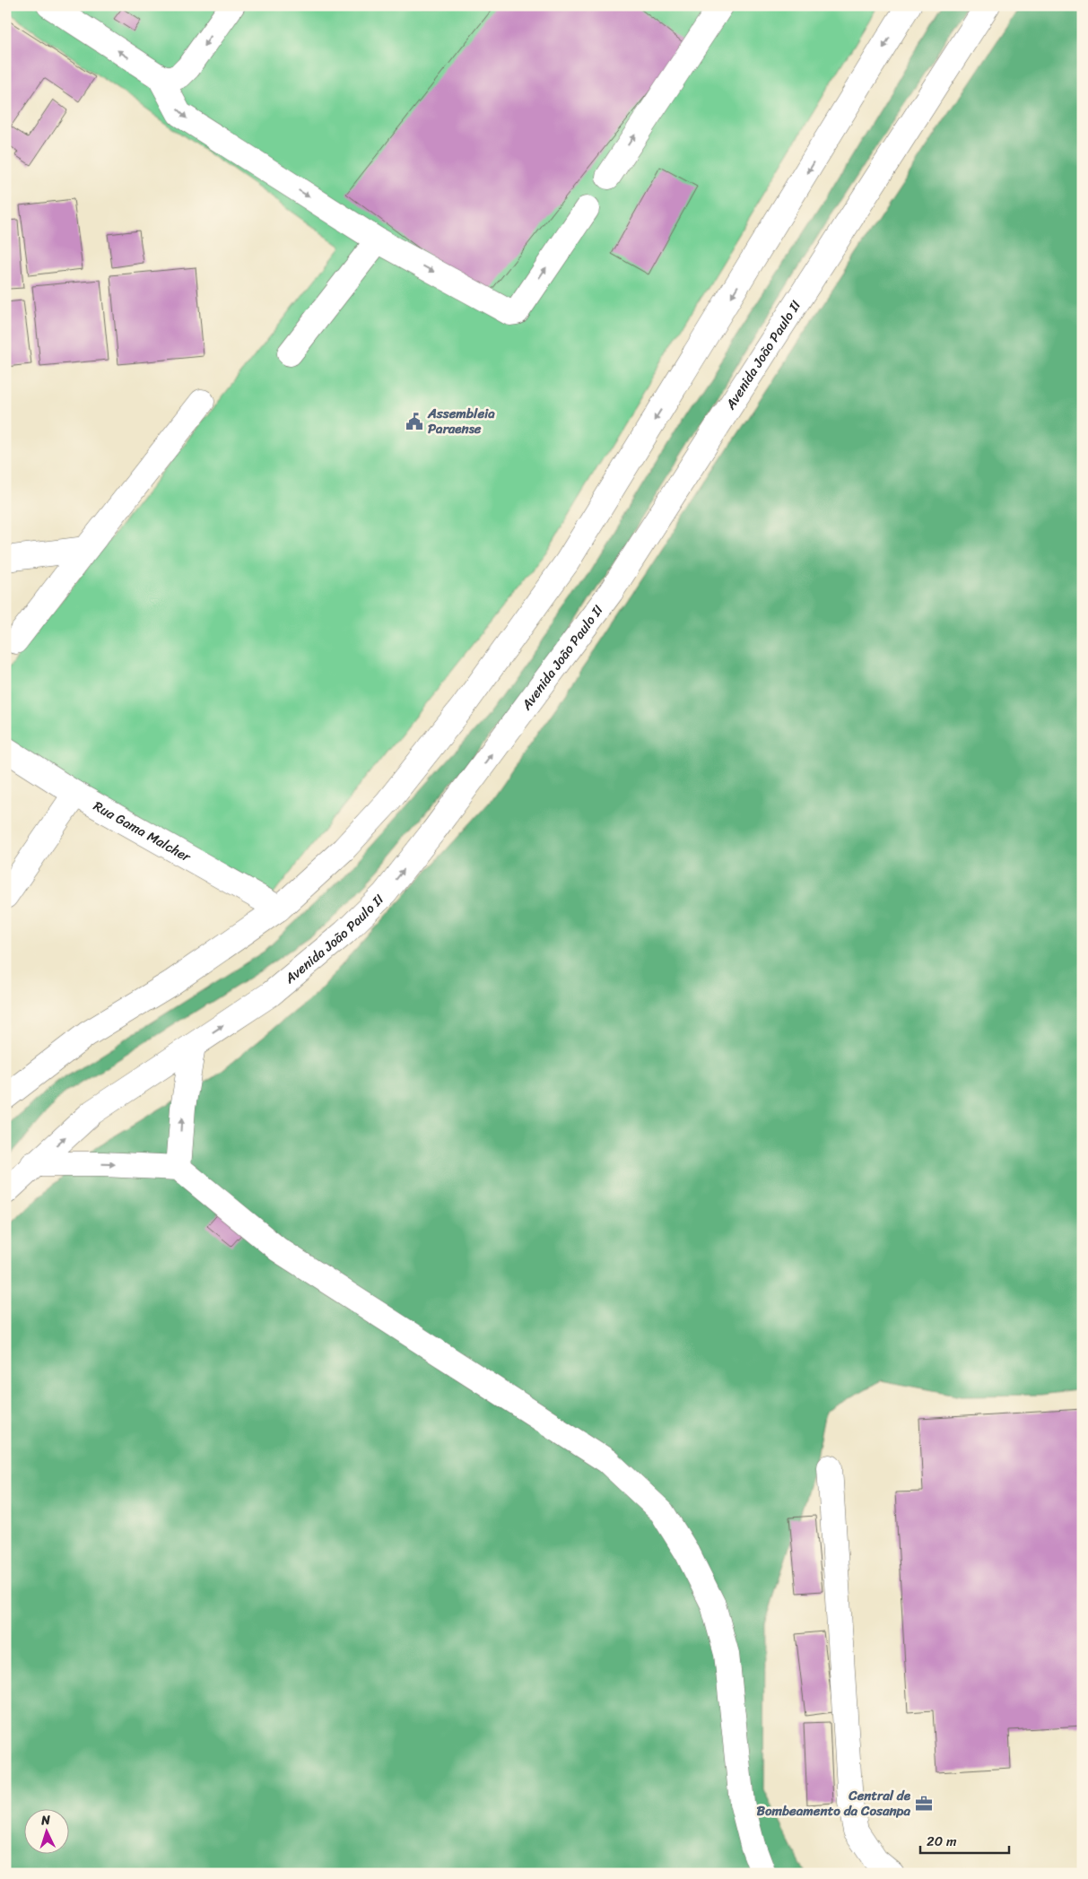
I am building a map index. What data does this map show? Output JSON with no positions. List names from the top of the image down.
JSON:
{
  "streets": {
    "main road": ["Avenida João Paulo II", "Rua Gama Malcher"]
  },
  "places": {
    "public building": ["Assembleia Paraense"],
    "office": ["Central de Bombeamento da Cosanpa"]
  },
  "scale_bar": "20 m",
  "north": "top"
}
